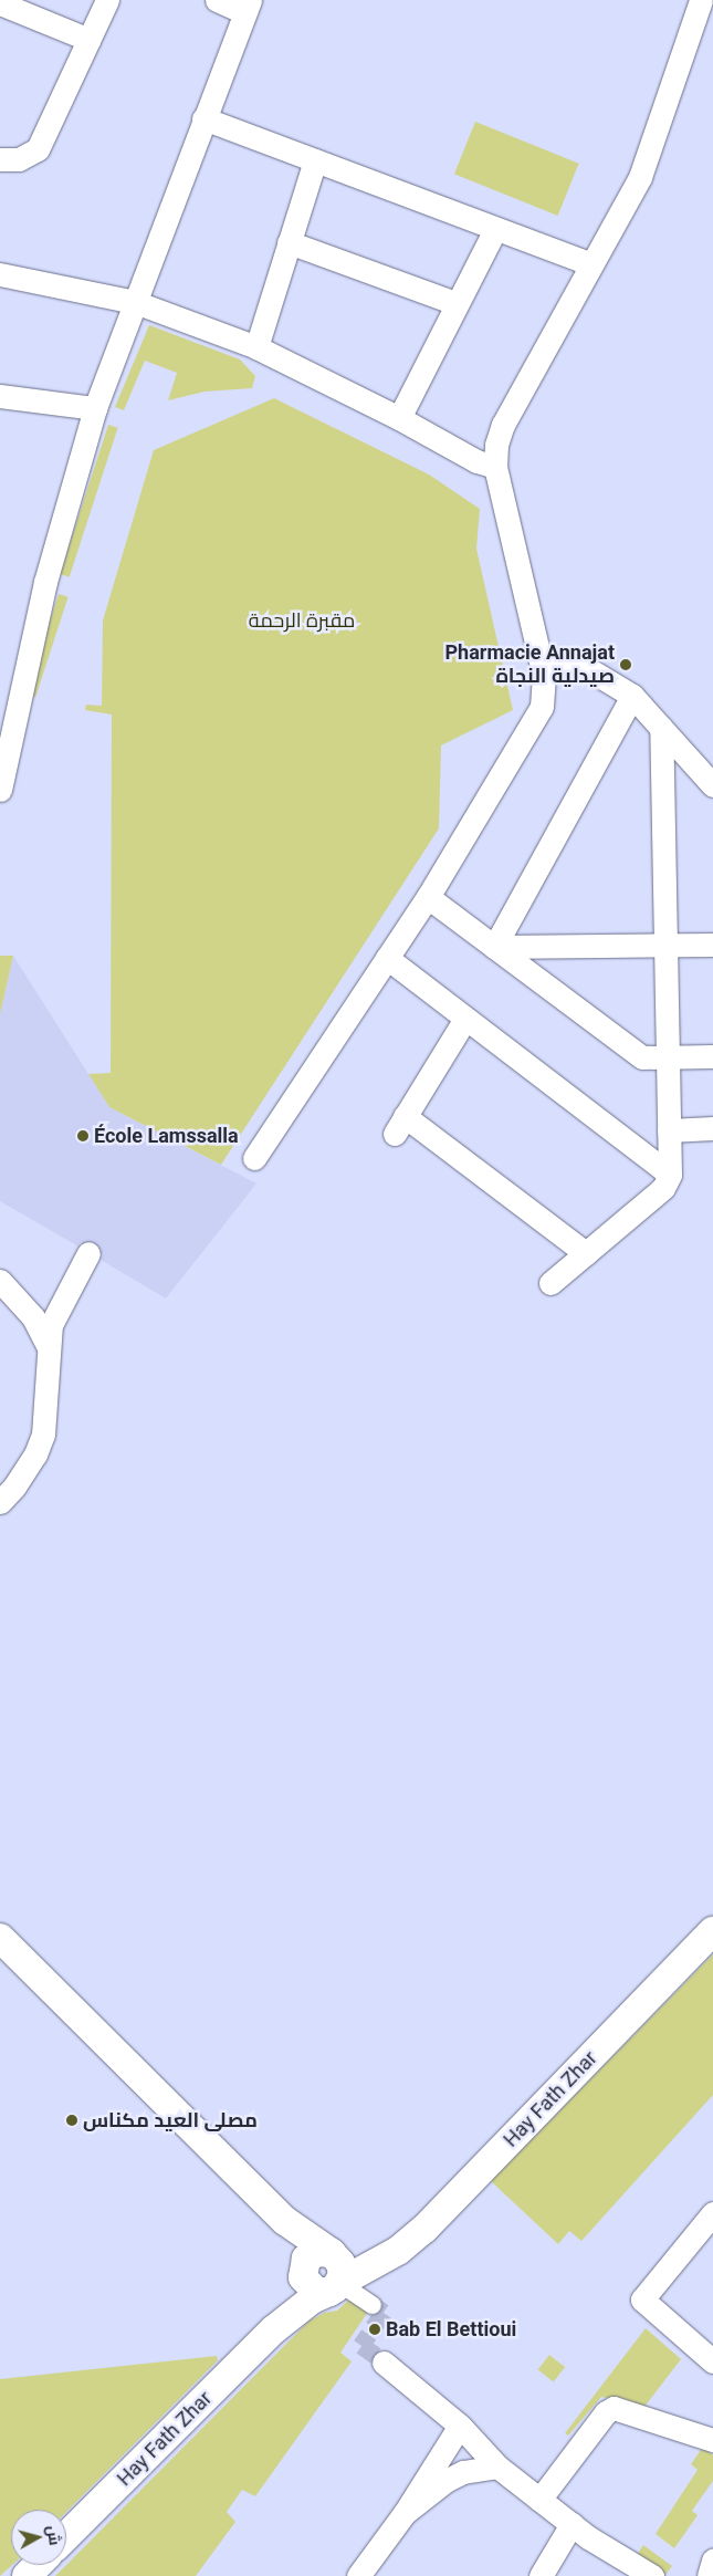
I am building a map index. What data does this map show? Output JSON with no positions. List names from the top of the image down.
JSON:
{
  "streets": {
    "street": ["Hay Fath Zhar"]
  },
  "parks": ["مقبرة الرحمة"],
  "places": [
    "Pharmacie Annajat صيدلية النجاة",
    "École Lamssalla",
    "مصلى العيد مكناس",
    "Bab El Bettioui"
  ],
  "north": "right"
}
